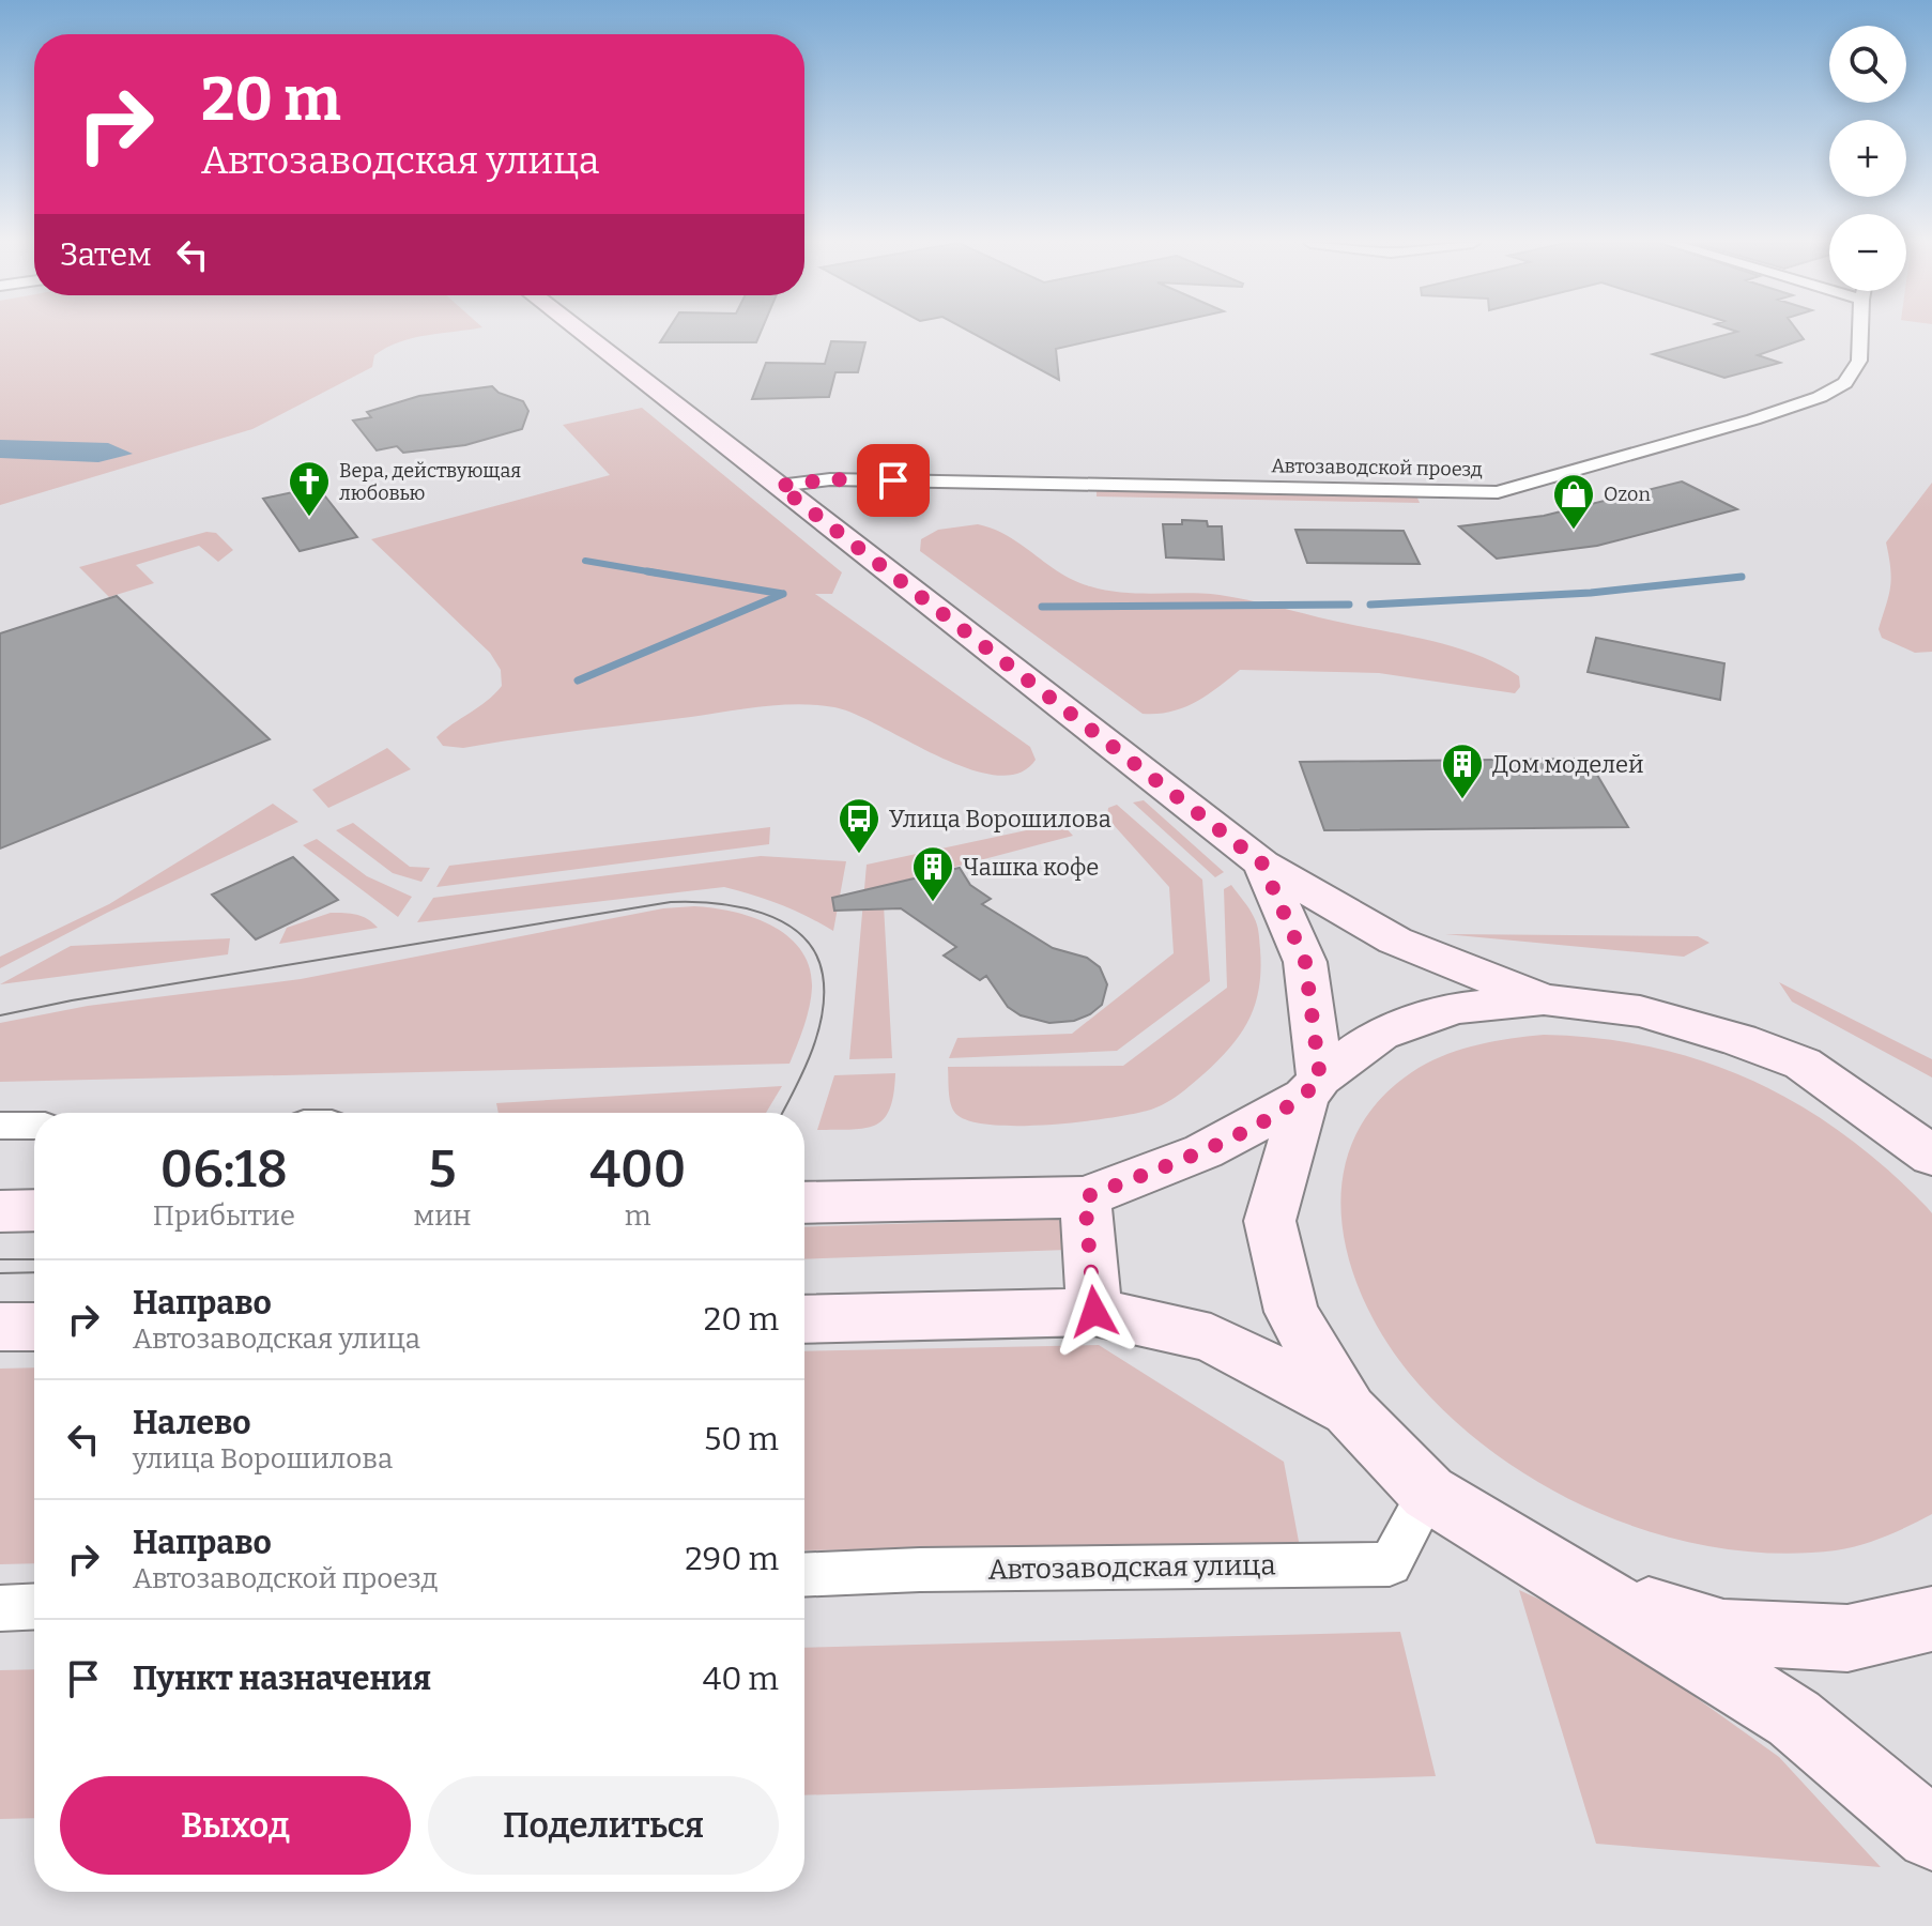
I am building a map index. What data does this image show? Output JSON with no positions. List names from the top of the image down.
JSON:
{
  "streets": {
    "street": ["Автозаводской проезд", "Автозаводская улица"]
  },
  "places": {
    "church": ["Вера, действующая любовью"],
    "shop": ["Ozon"],
    "building": ["Дом моделей", "Чашка кофе"],
    "bus stop": ["Улица Ворошилова"]
  },
  "page": {
    "map_buttons": ["+", "−"],
    "turn": ["20 m", "Автозаводская улица"],
    "then": "Затем",
    "eta": [
      "06:18",
      "Прибытие",
      "5",
      "мин",
      "400",
      "m"
    ],
    "list": [
      {
        "name": "Направо",
        "note": "Автозаводская улица",
        "value": "20 m"
      },
      {
        "name": "Налево",
        "note": "улица Ворошилова",
        "value": "50 m"
      },
      {
        "name": "Направо",
        "note": "Автозаводской проезд",
        "value": "290 m"
      },
      {
        "name": "Пункт назначения",
        "value": "40 m"
      }
    ],
    "buttons": ["Выход", "Поделиться"]
  }
}
